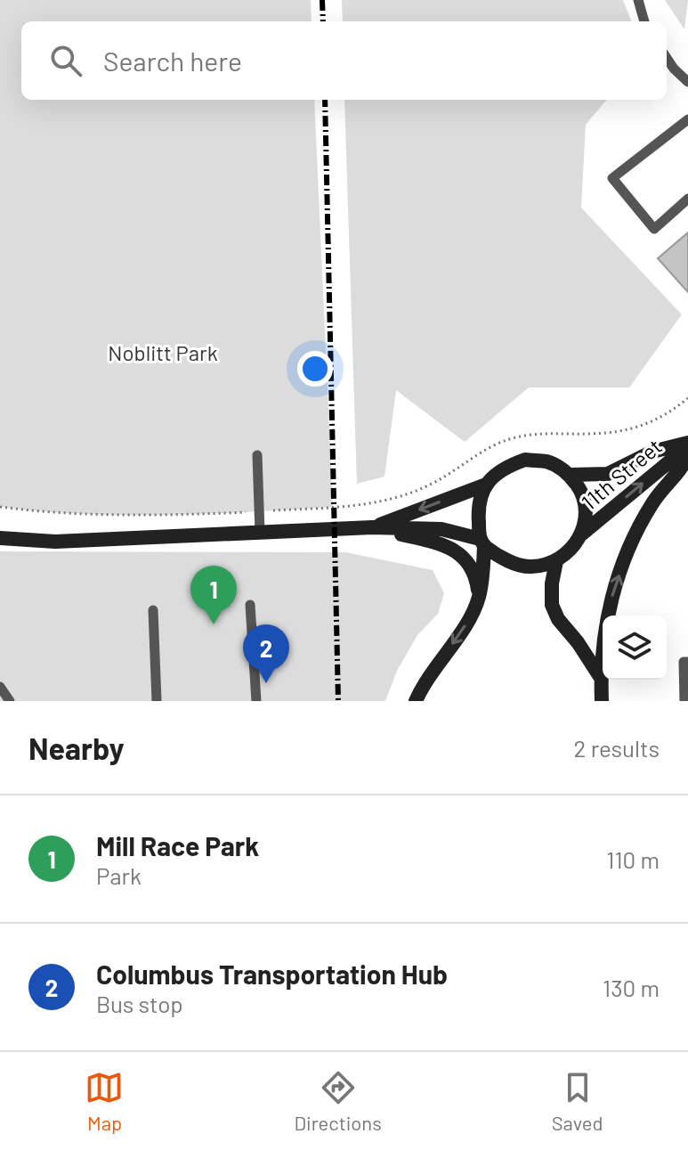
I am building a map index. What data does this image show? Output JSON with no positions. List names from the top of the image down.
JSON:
{
  "streets": {
    "main road": ["11th Street"]
  },
  "one_way": ["11th Street"],
  "parks": ["Noblitt Park"],
  "page": {
    "search": "Search here",
    "pins": ["1", "2"],
    "heading": ["Nearby", "2 results"],
    "list": [
      {
        "mark": "1",
        "name": "Mill Race Park",
        "note": "Park",
        "value": "110 m"
      },
      {
        "mark": "2",
        "name": "Columbus Transportation Hub",
        "note": "Bus stop",
        "value": "130 m"
      }
    ],
    "nav": ["Map", "Directions", "Saved"]
  }
}
